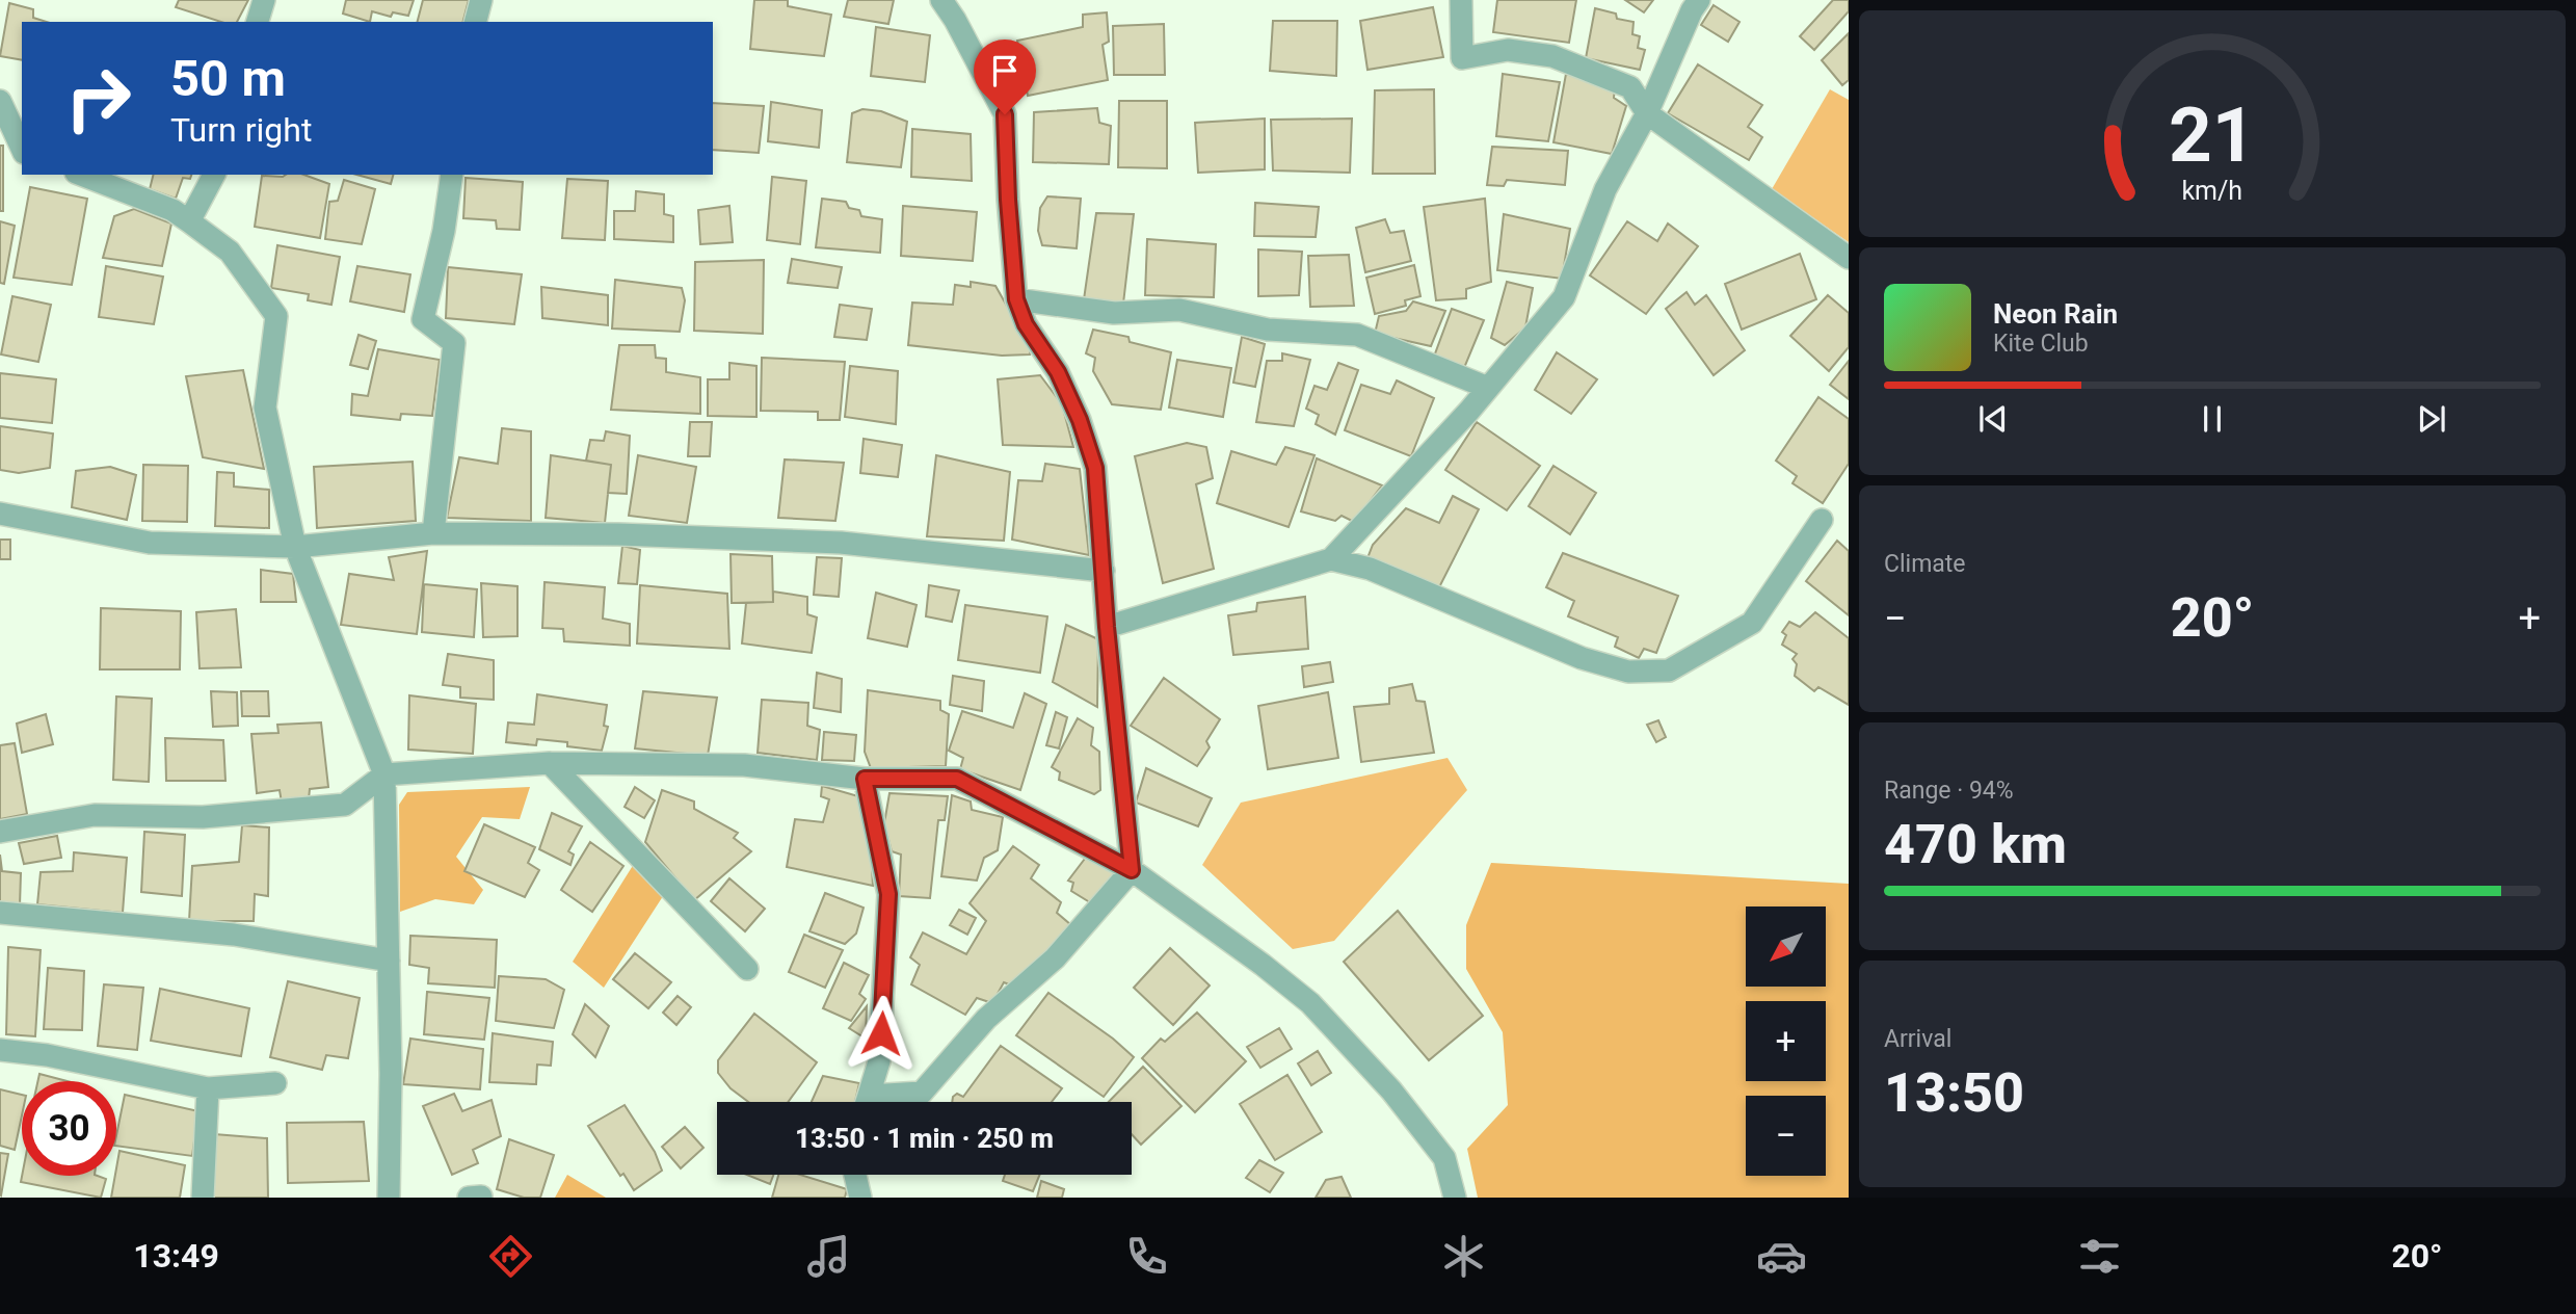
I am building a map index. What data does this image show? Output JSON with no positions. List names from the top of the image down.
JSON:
{
  "north": "bottom left",
  "page": {
    "turn": ["50 m", "Turn right"],
    "song": ["Neon Rain", "Kite Club"],
    "tile": [
      "Climate",
      ["Range · 94%", "470 km"],
      ["Arrival", "13:50"]
    ],
    "heat": ["−", "20°", "+"],
    "map_buttons": ["+", "−"],
    "limit": "30",
    "trip": "13:50 · 1 min · 250 m",
    "tabs": ["13:49", "20°"],
    "gauge": ["21", "km/h"]
  }
}
